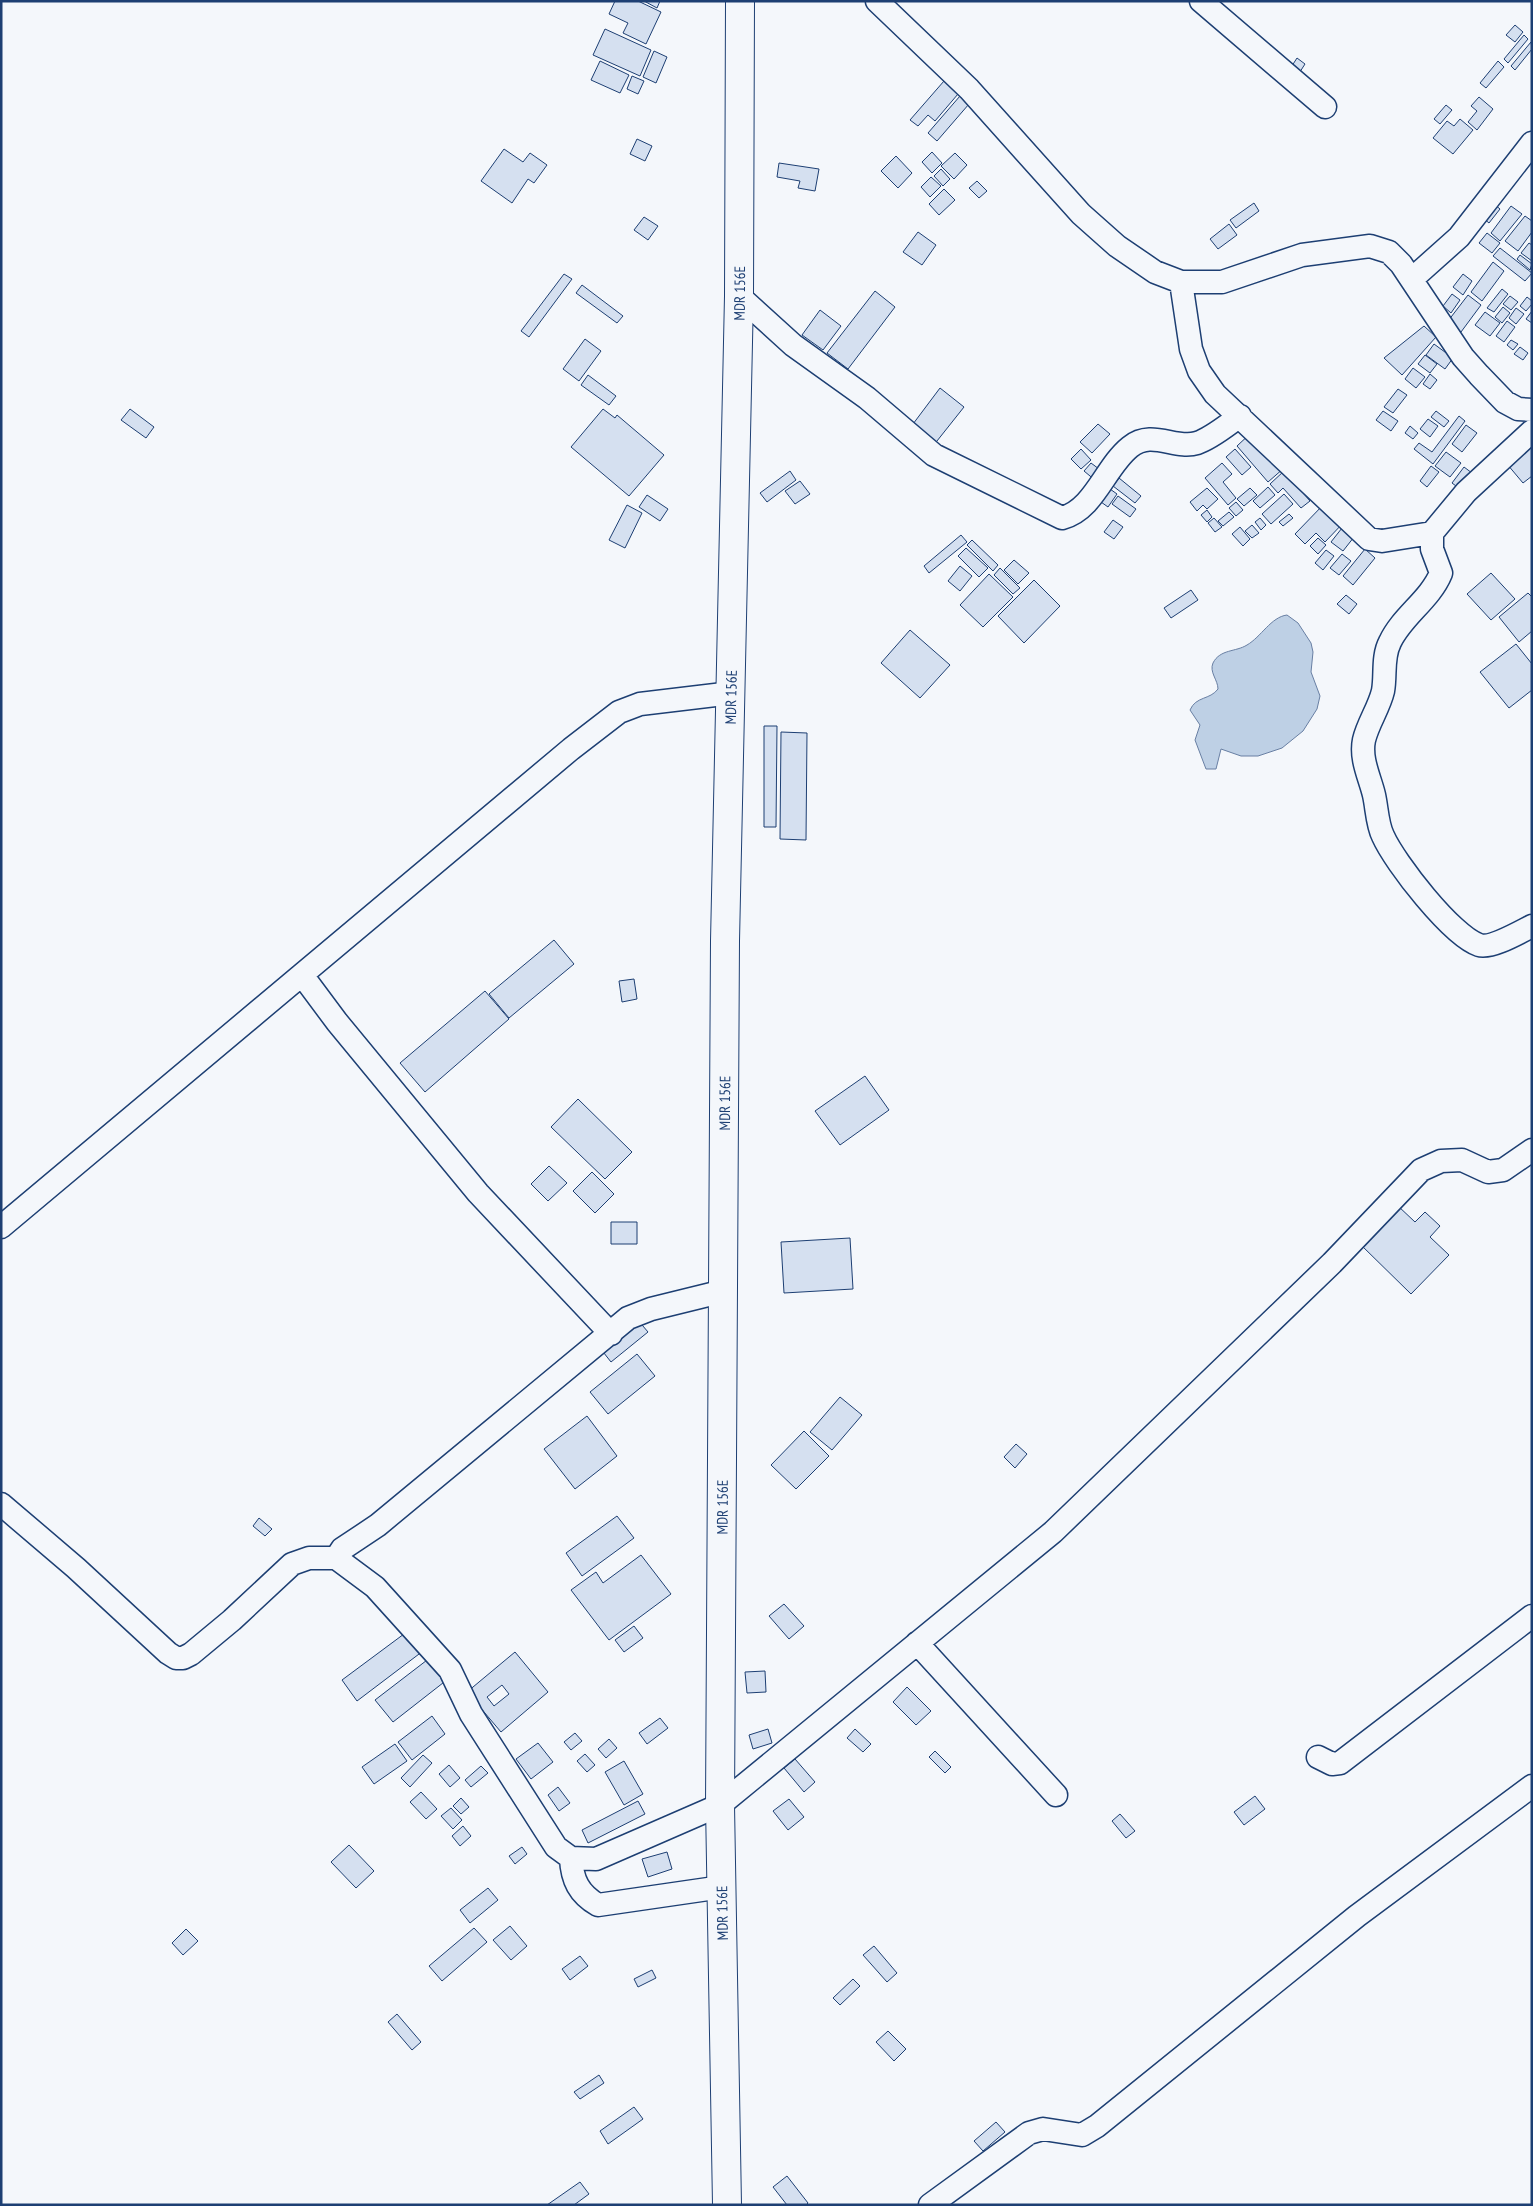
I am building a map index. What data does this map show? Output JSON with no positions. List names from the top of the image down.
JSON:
{
  "streets": {
    "main road": ["MDR 156E"]
  }
}
